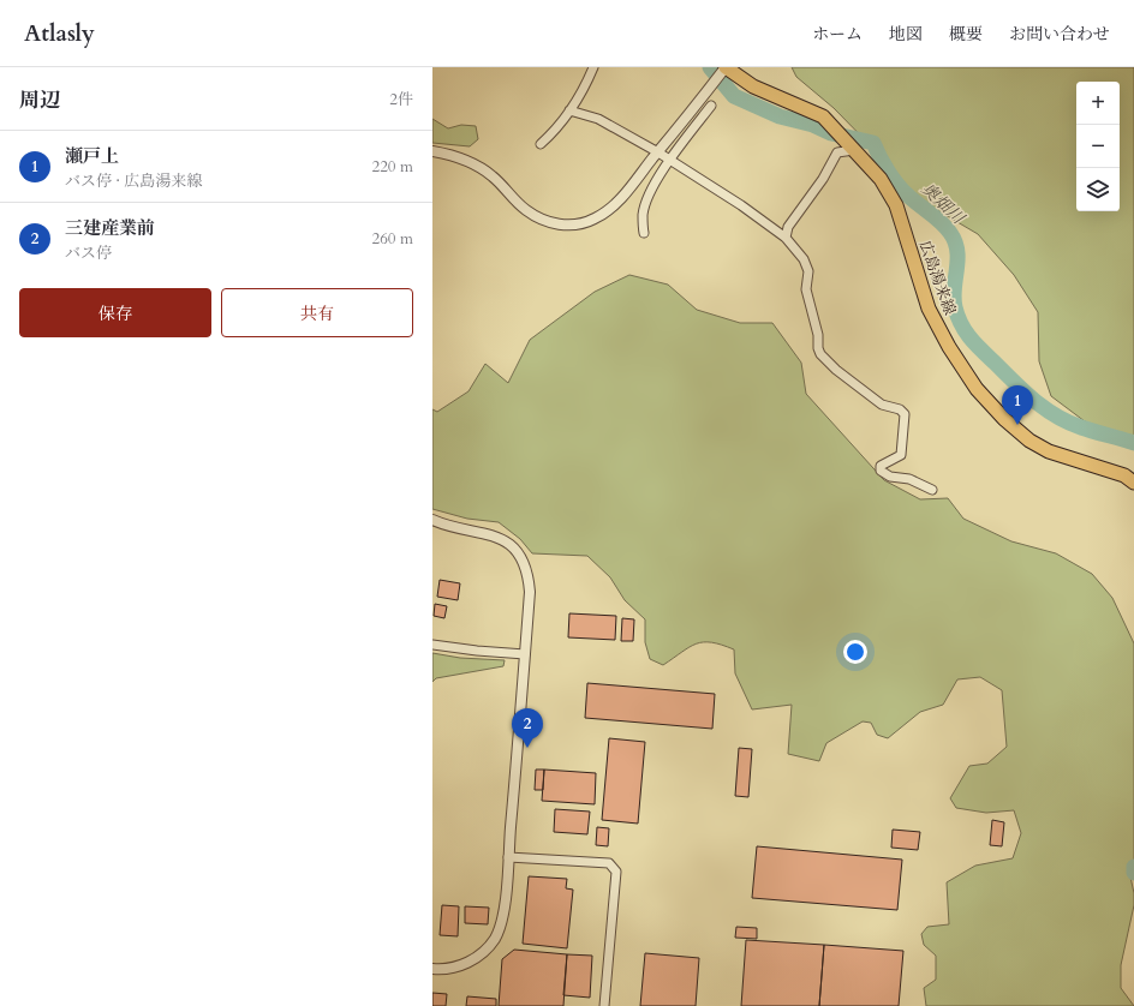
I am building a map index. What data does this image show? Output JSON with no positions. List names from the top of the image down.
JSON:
{
  "streets": {
    "main road": ["広島湯来線"]
  },
  "water": ["奥畑川"],
  "page": {
    "header": "Atlasly",
    "nav": [
      "ホーム",
      "地図",
      "概要",
      "お問い合わせ"
    ],
    "heading": ["周辺", "2件"],
    "map_buttons": ["+", "−"],
    "list": [
      {
        "mark": "1",
        "name": "瀬戸上",
        "note": "バス停 · 広島湯来線",
        "value": "220 m"
      },
      {
        "mark": "2",
        "name": "三建産業前",
        "note": "バス停",
        "value": "260 m"
      }
    ],
    "buttons": ["保存", "共有"],
    "pins": ["1", "2"]
  }
}
